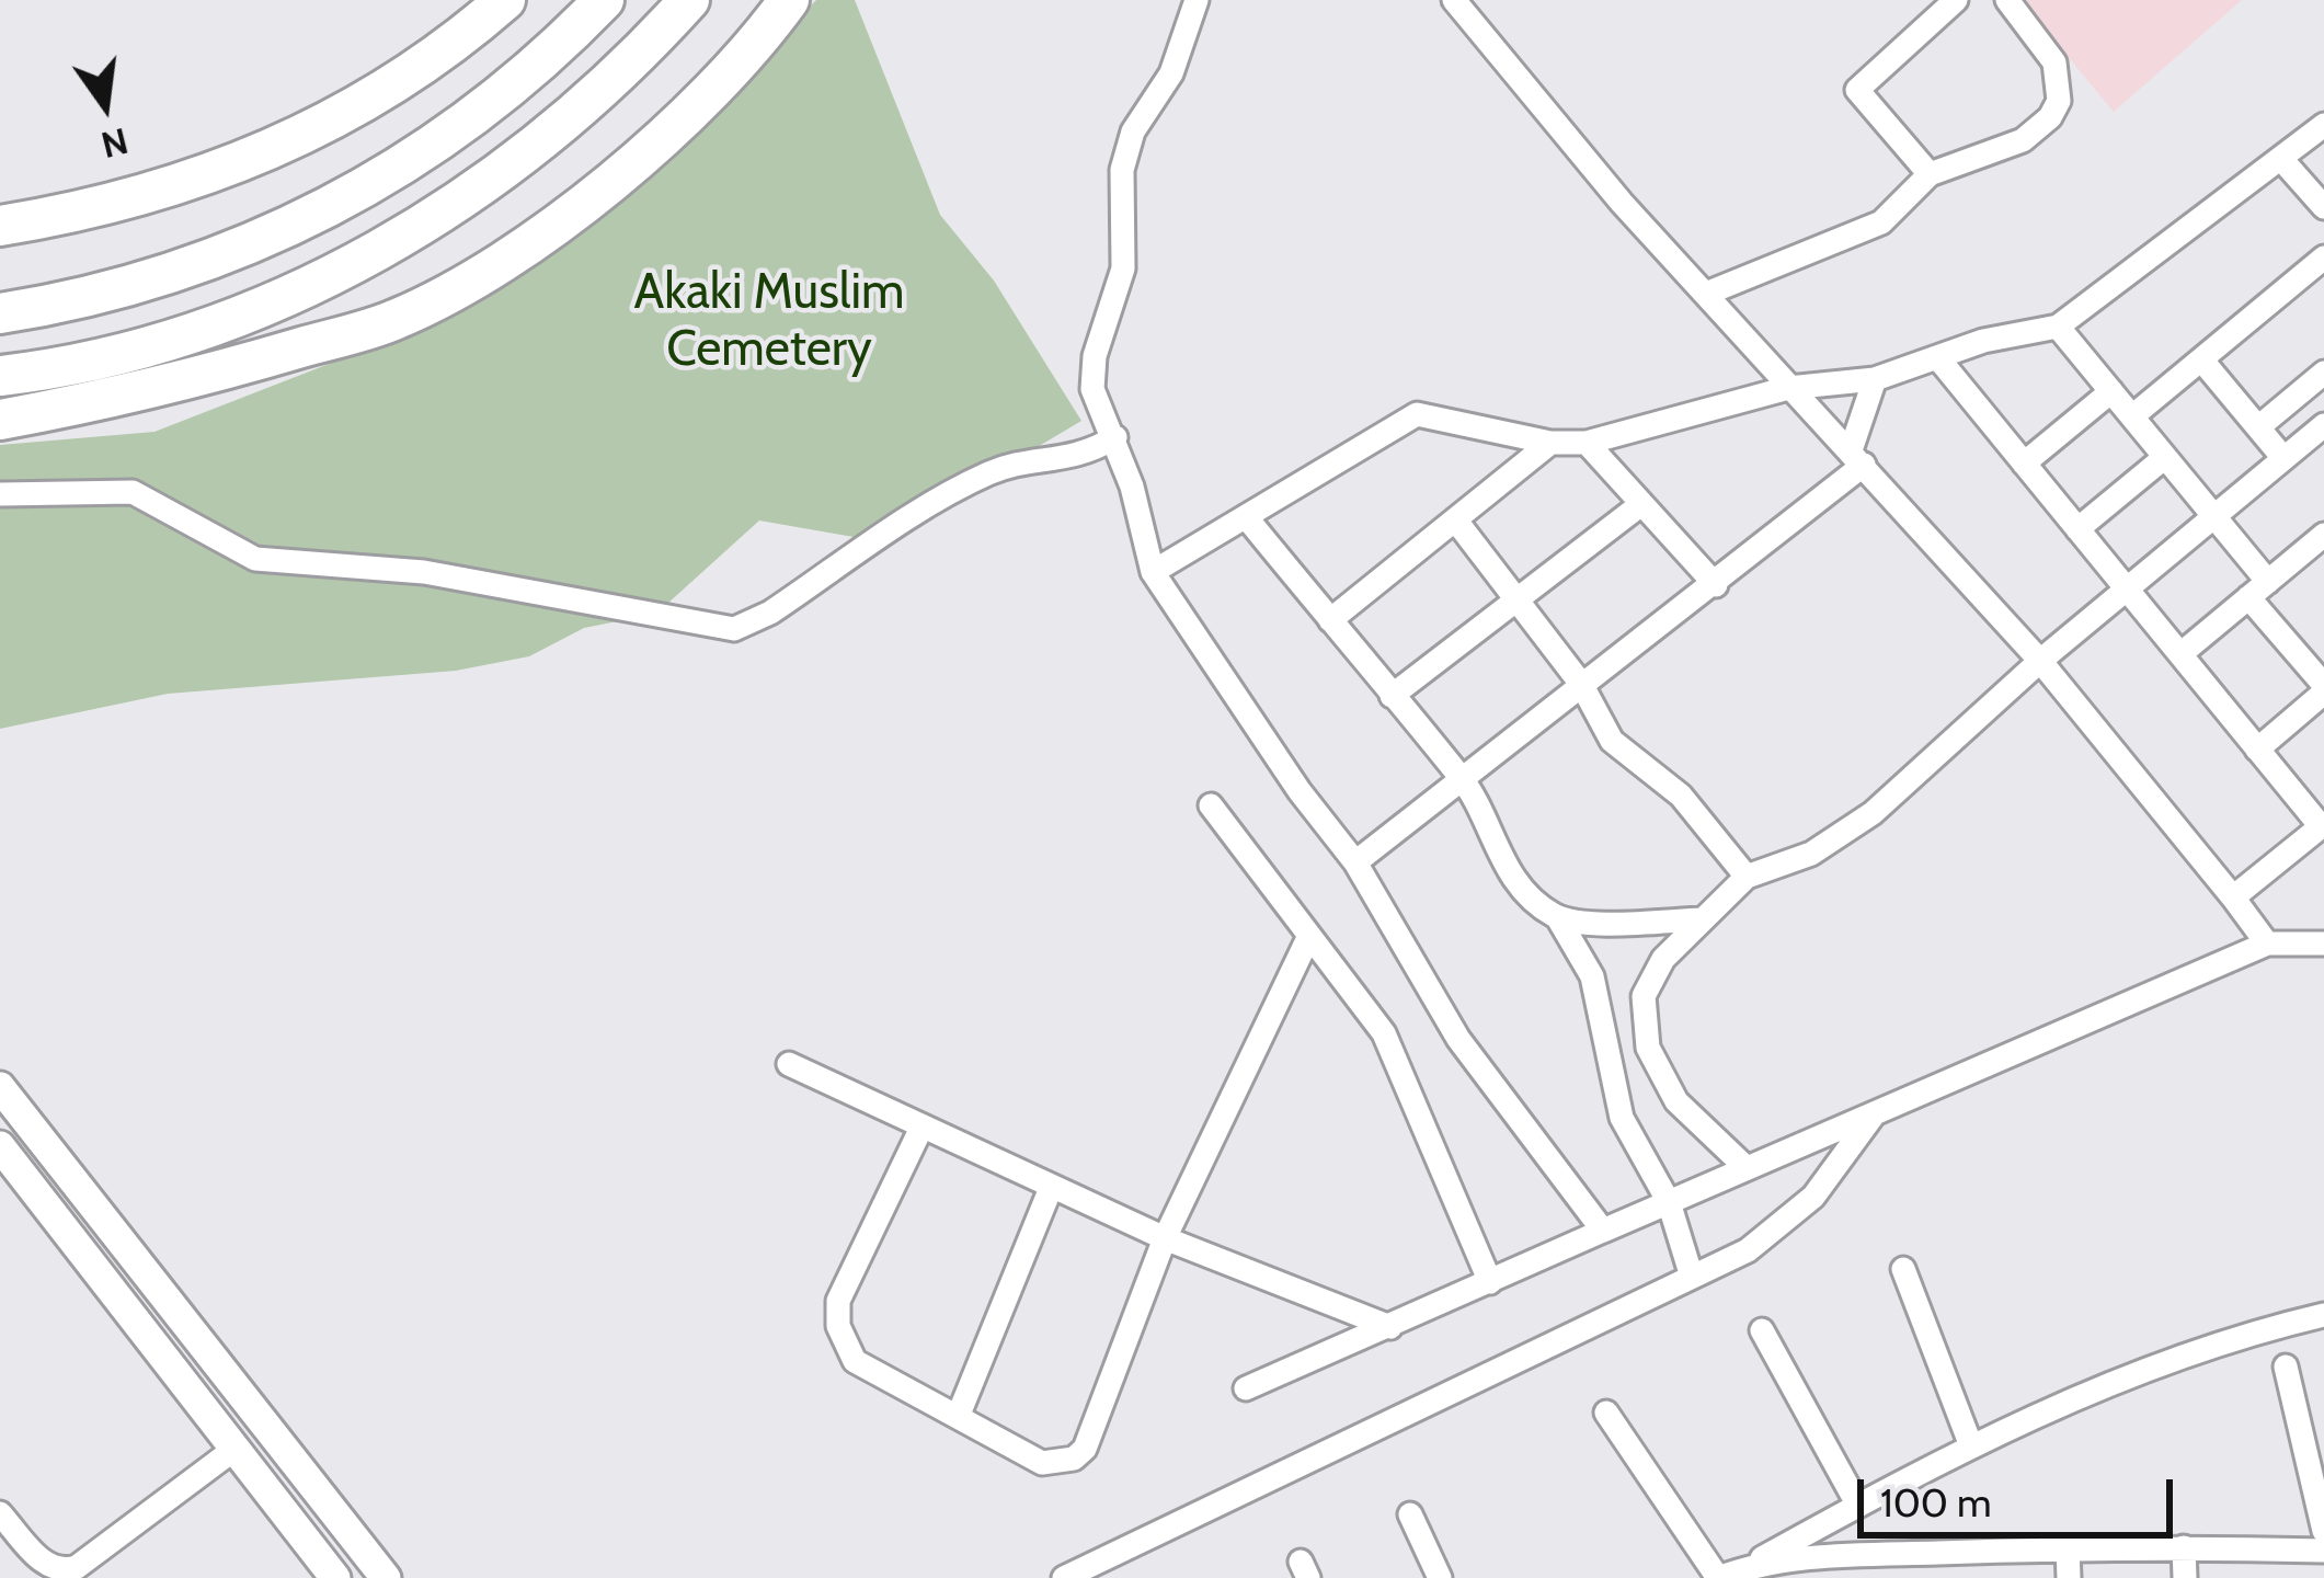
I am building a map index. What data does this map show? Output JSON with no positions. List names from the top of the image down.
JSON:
{
  "parks": ["Akaki Muslim Cemetery"],
  "scale_bar": "100 m",
  "north": "bottom"
}
